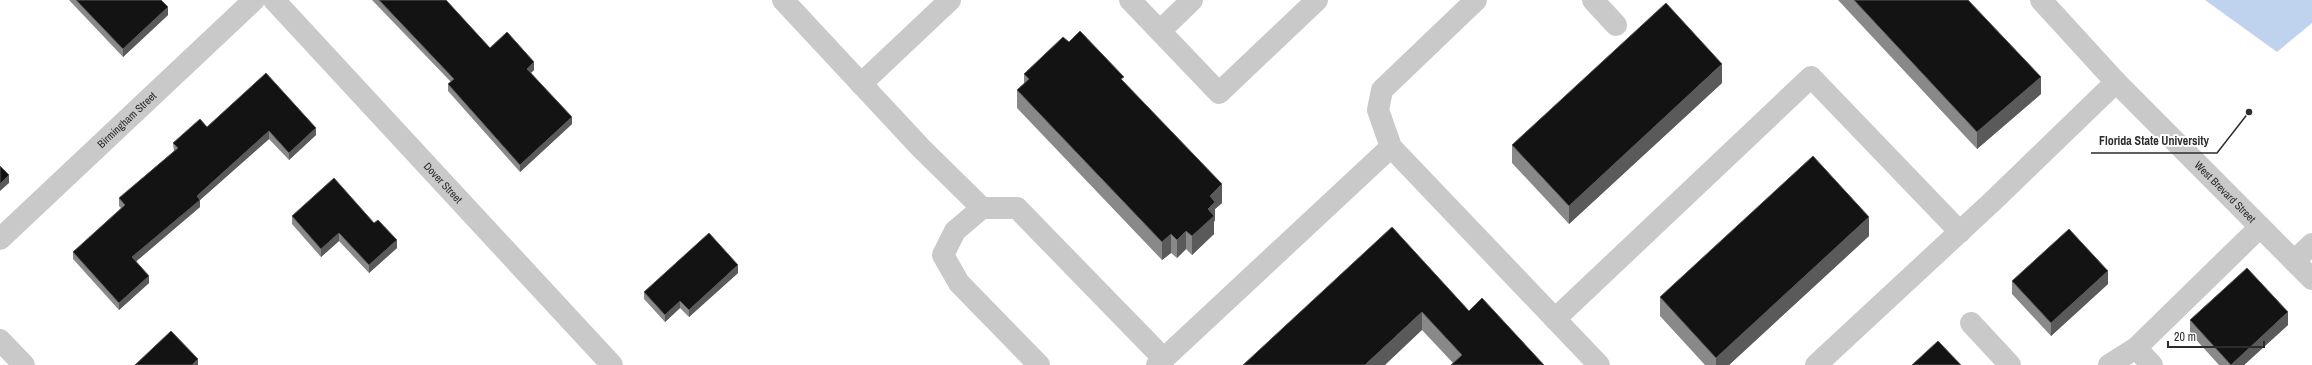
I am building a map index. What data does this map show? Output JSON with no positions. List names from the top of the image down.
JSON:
{
  "streets": {
    "street": ["Birmingham Street", "Dover Street", "West Brevard Street"]
  },
  "places": ["Florida State University"],
  "scale_bar": "20 m"
}
